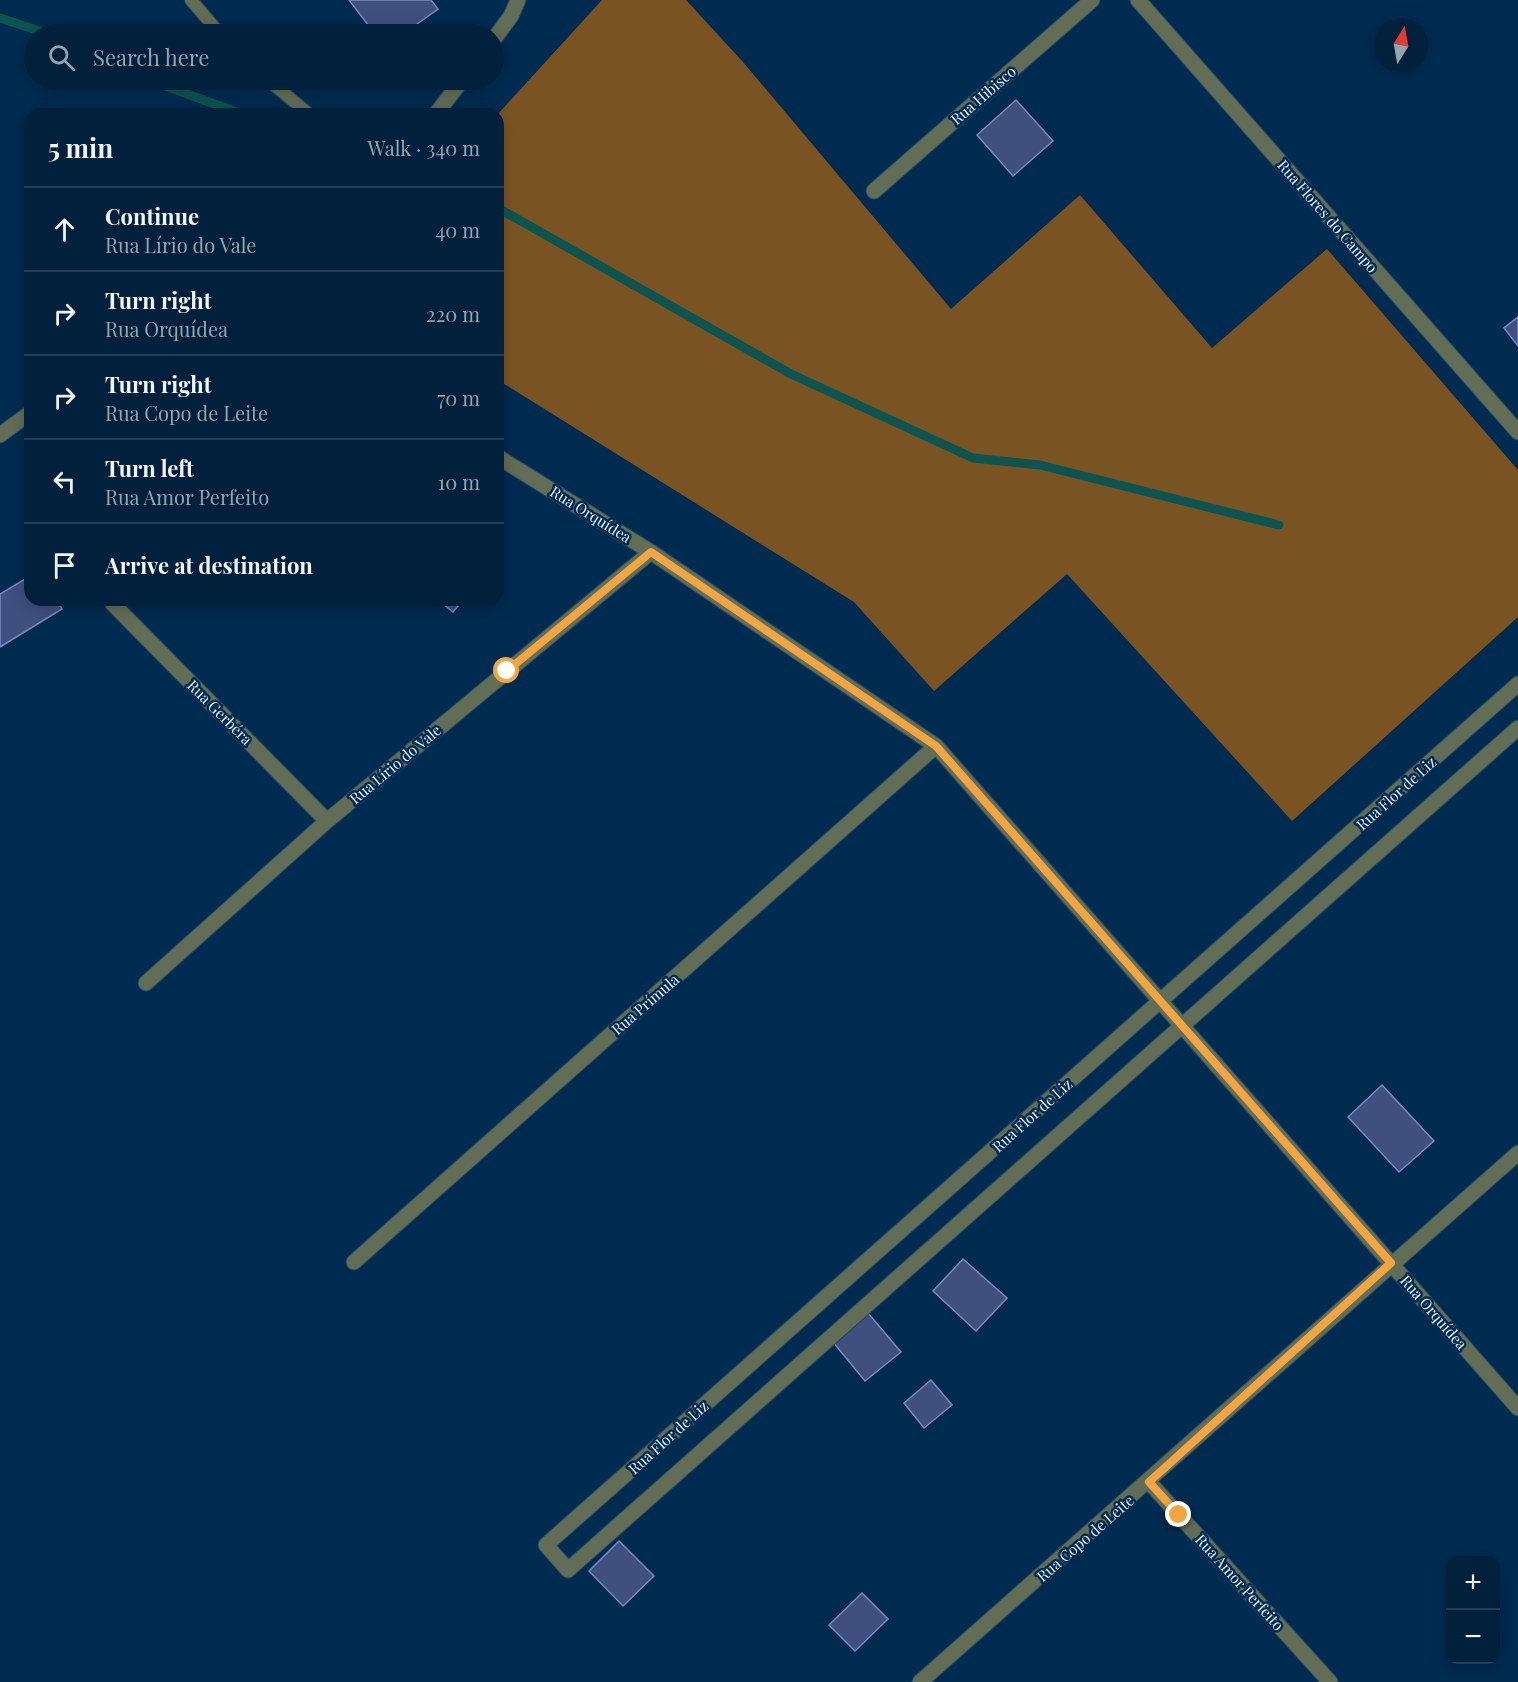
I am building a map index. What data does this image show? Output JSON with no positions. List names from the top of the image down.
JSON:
{
  "streets": {
    "street": [
      "Rua Hibisco",
      "Rua Flores do Campo",
      "Rua Orquídea",
      "Rua Gerbéra",
      "Rua Lírio do Vale",
      "Rua Flor de Liz",
      "Rua Prímula",
      "Rua Copo de Leite",
      "Rua Amor Perfeito"
    ]
  },
  "crossings": [
    ["Rua Orquídea", "Rua Lírio do Vale"],
    ["Rua Orquídea", "Rua Flor de Liz"],
    ["Rua Orquídea", "Rua Prímula"],
    ["Rua Orquídea", "Rua Copo de Leite"],
    ["Rua Gerbéra", "Rua Lírio do Vale"],
    ["Rua Copo de Leite", "Rua Amor Perfeito"]
  ],
  "north": "top",
  "page": {
    "search": "Search here",
    "heading": ["5 min", "Walk · 340 m"],
    "list": [
      ["Continue", "Rua Lírio do Vale", "40 m"],
      ["Turn right", "Rua Orquídea", "220 m"],
      ["Turn right", "Rua Copo de Leite", "70 m"],
      ["Turn left", "Rua Amor Perfeito", "10 m"],
      "Arrive at destination"
    ],
    "map_buttons": ["+", "−"]
  }
}
